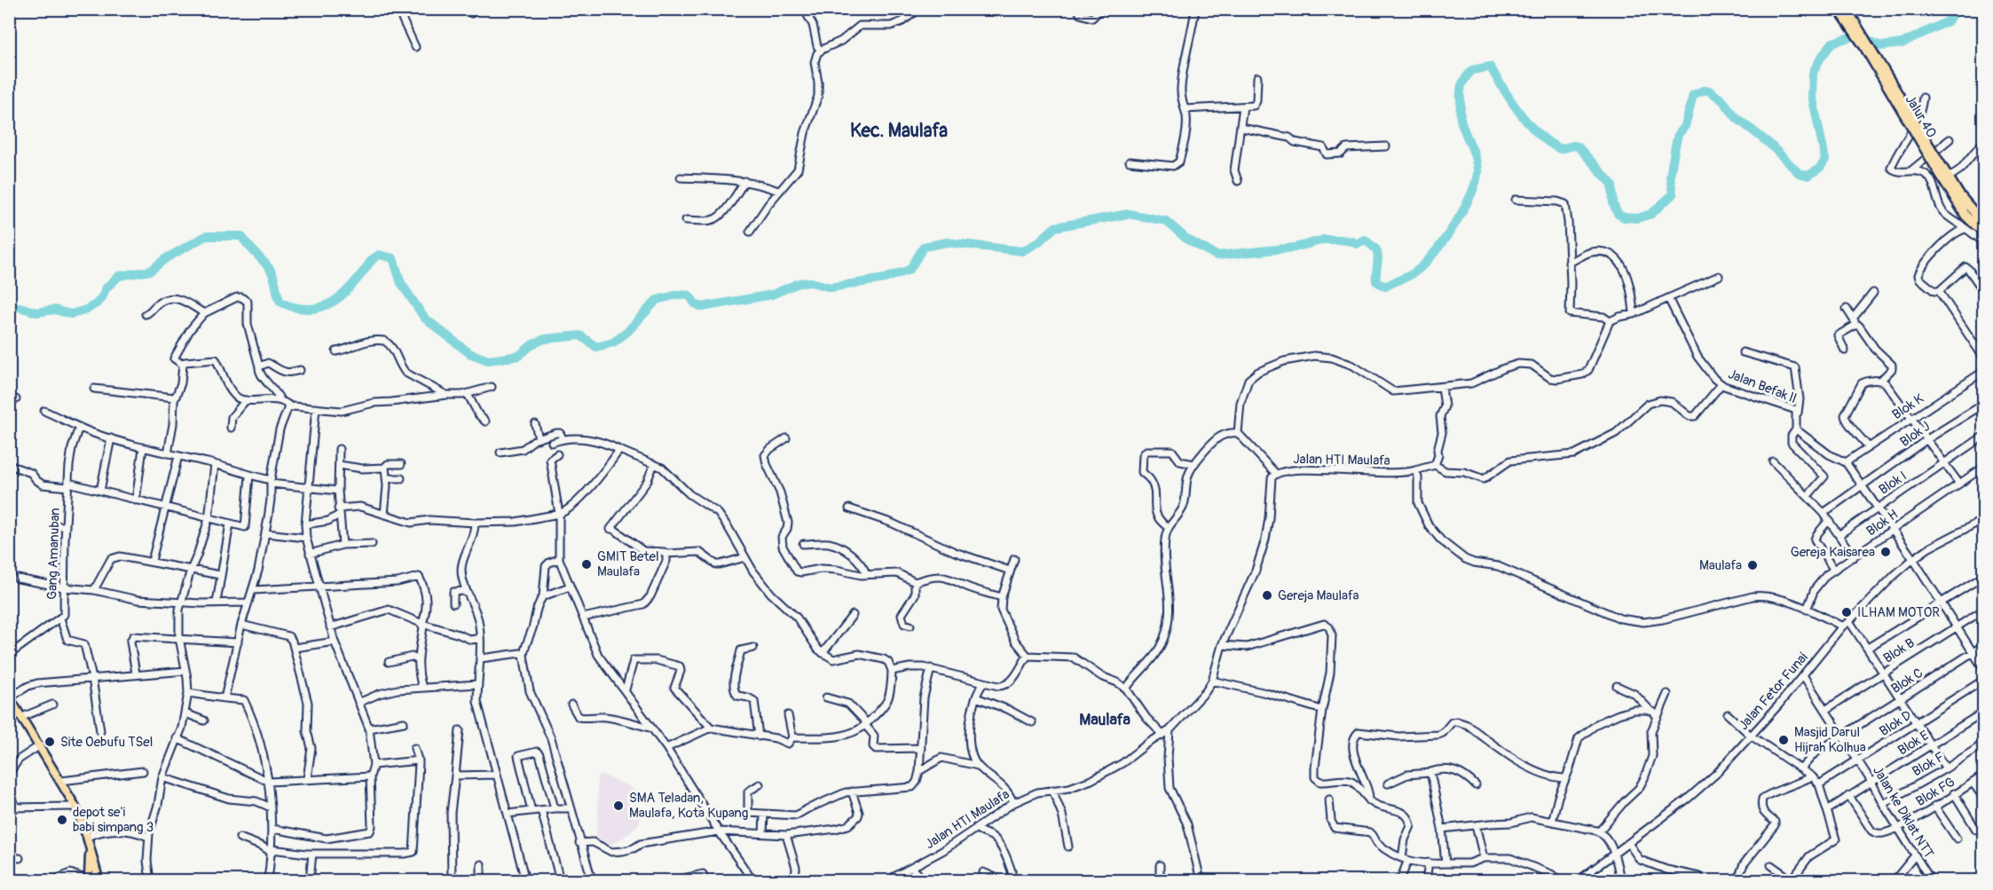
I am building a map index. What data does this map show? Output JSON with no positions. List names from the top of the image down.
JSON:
{
  "streets": {
    "highway": ["Jalur 40"],
    "street": [
      "Jalan Befak ll",
      "Blok K",
      "Blok J",
      "Jalan HTI Maulafa",
      "Blok I",
      "Blok H",
      "Gang Amanuban",
      "Blok B",
      "Blok C",
      "Jalan Fetor Funai",
      "Blok D",
      "Blok E",
      "Blok F",
      "Blok FG",
      "Jalan ke Diklat NTT"
    ]
  },
  "crossings": [
    ["Blok B", "Jalan ke Diklat NTT"],
    ["Blok C", "Jalan ke Diklat NTT"],
    ["Jalan Fetor Funai", "Jalan ke Diklat NTT"],
    ["Blok D", "Jalan ke Diklat NTT"],
    ["Blok E", "Blok FG"],
    ["Blok E", "Jalan ke Diklat NTT"],
    ["Blok F", "Jalan ke Diklat NTT"],
    ["Blok FG", "Jalan ke Diklat NTT"]
  ],
  "districts": ["Kec. Maulafa", "Maulafa"],
  "places": [
    "Gereja Kaisarea",
    "GMIT Betel Maulafa",
    "Maulafa",
    "Gereja Maulafa",
    "ILHAM MOTOR",
    "Masjid Darul Hijrah Kolhua",
    "Site Oebufu TSel",
    "SMA Teladan, Maulafa, Kota Kupang",
    "depot se'i babi simpang 3"
  ]
}
